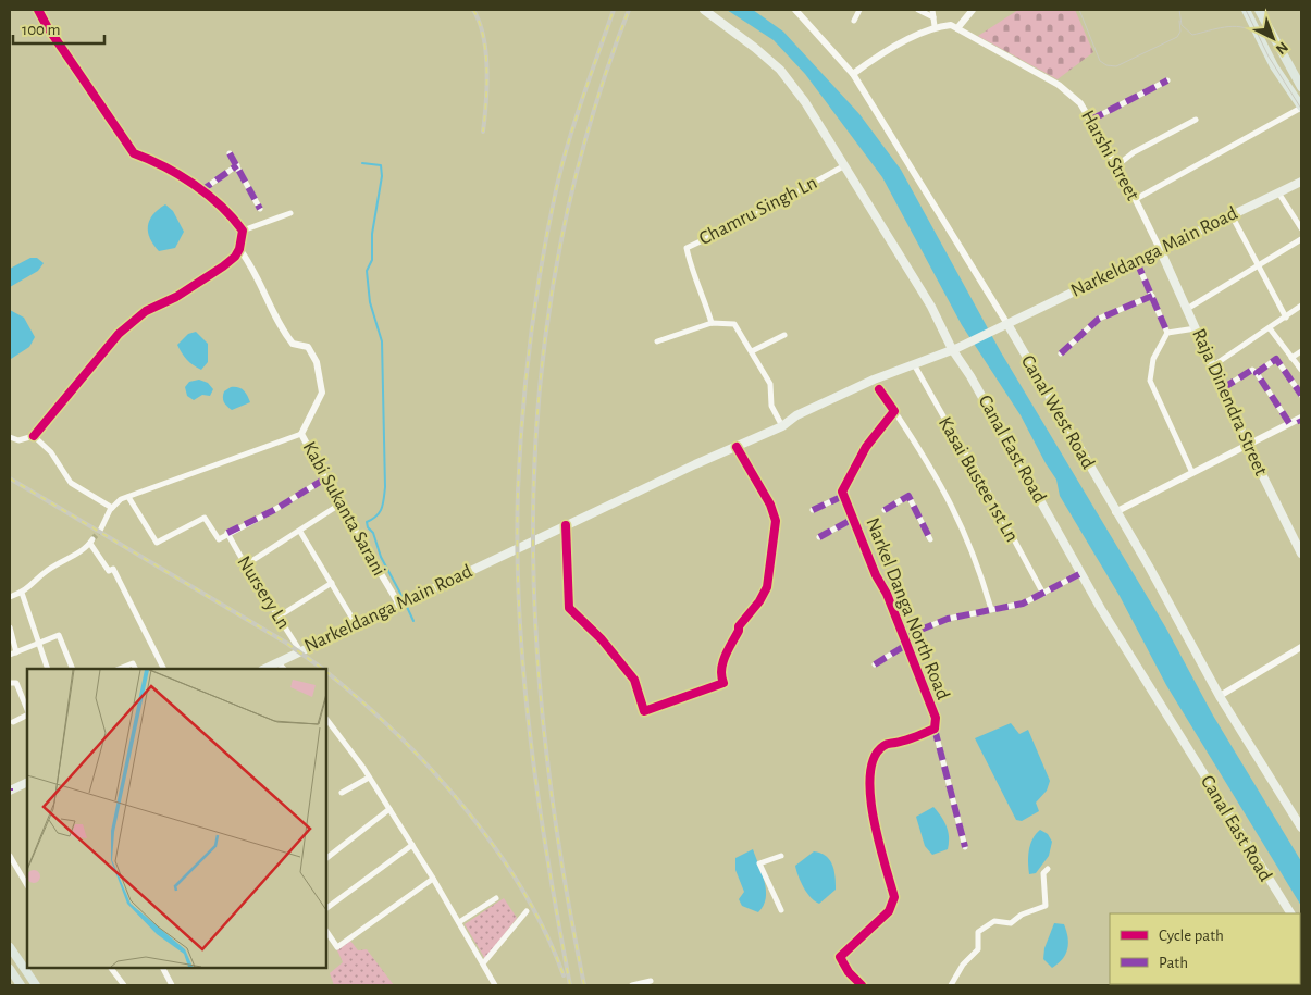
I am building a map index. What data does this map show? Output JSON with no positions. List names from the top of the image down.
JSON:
{
  "streets": {
    "main road": [
      "Narkeldanga Main Road",
      "Raja Dinendra Street",
      "Canal West Road",
      "Canal East Road"
    ],
    "street": [
      "Harshi Street",
      "Chamru Singh Ln",
      "Kasai Bustee 1st Ln",
      "Kabi Sukanta Sarani",
      "Nursery Ln",
      "Narkel Danga North Road"
    ]
  },
  "crossings": [
    ["Harshi Street", "Narkeldanga Main Road"],
    ["Harshi Street", "Raja Dinendra Street"],
    ["Chamru Singh Ln", "Canal East Road"],
    ["Narkeldanga Main Road", "Raja Dinendra Street"],
    ["Narkeldanga Main Road", "Canal West Road"],
    ["Narkeldanga Main Road", "Canal East Road"],
    ["Narkeldanga Main Road", "Kabi Sukanta Sarani"],
    ["Narkeldanga Main Road", "Nursery Ln"]
  ],
  "legend": ["Cycle path", "Path"],
  "scale_bar": "100 m",
  "north": "bottom right"
}
